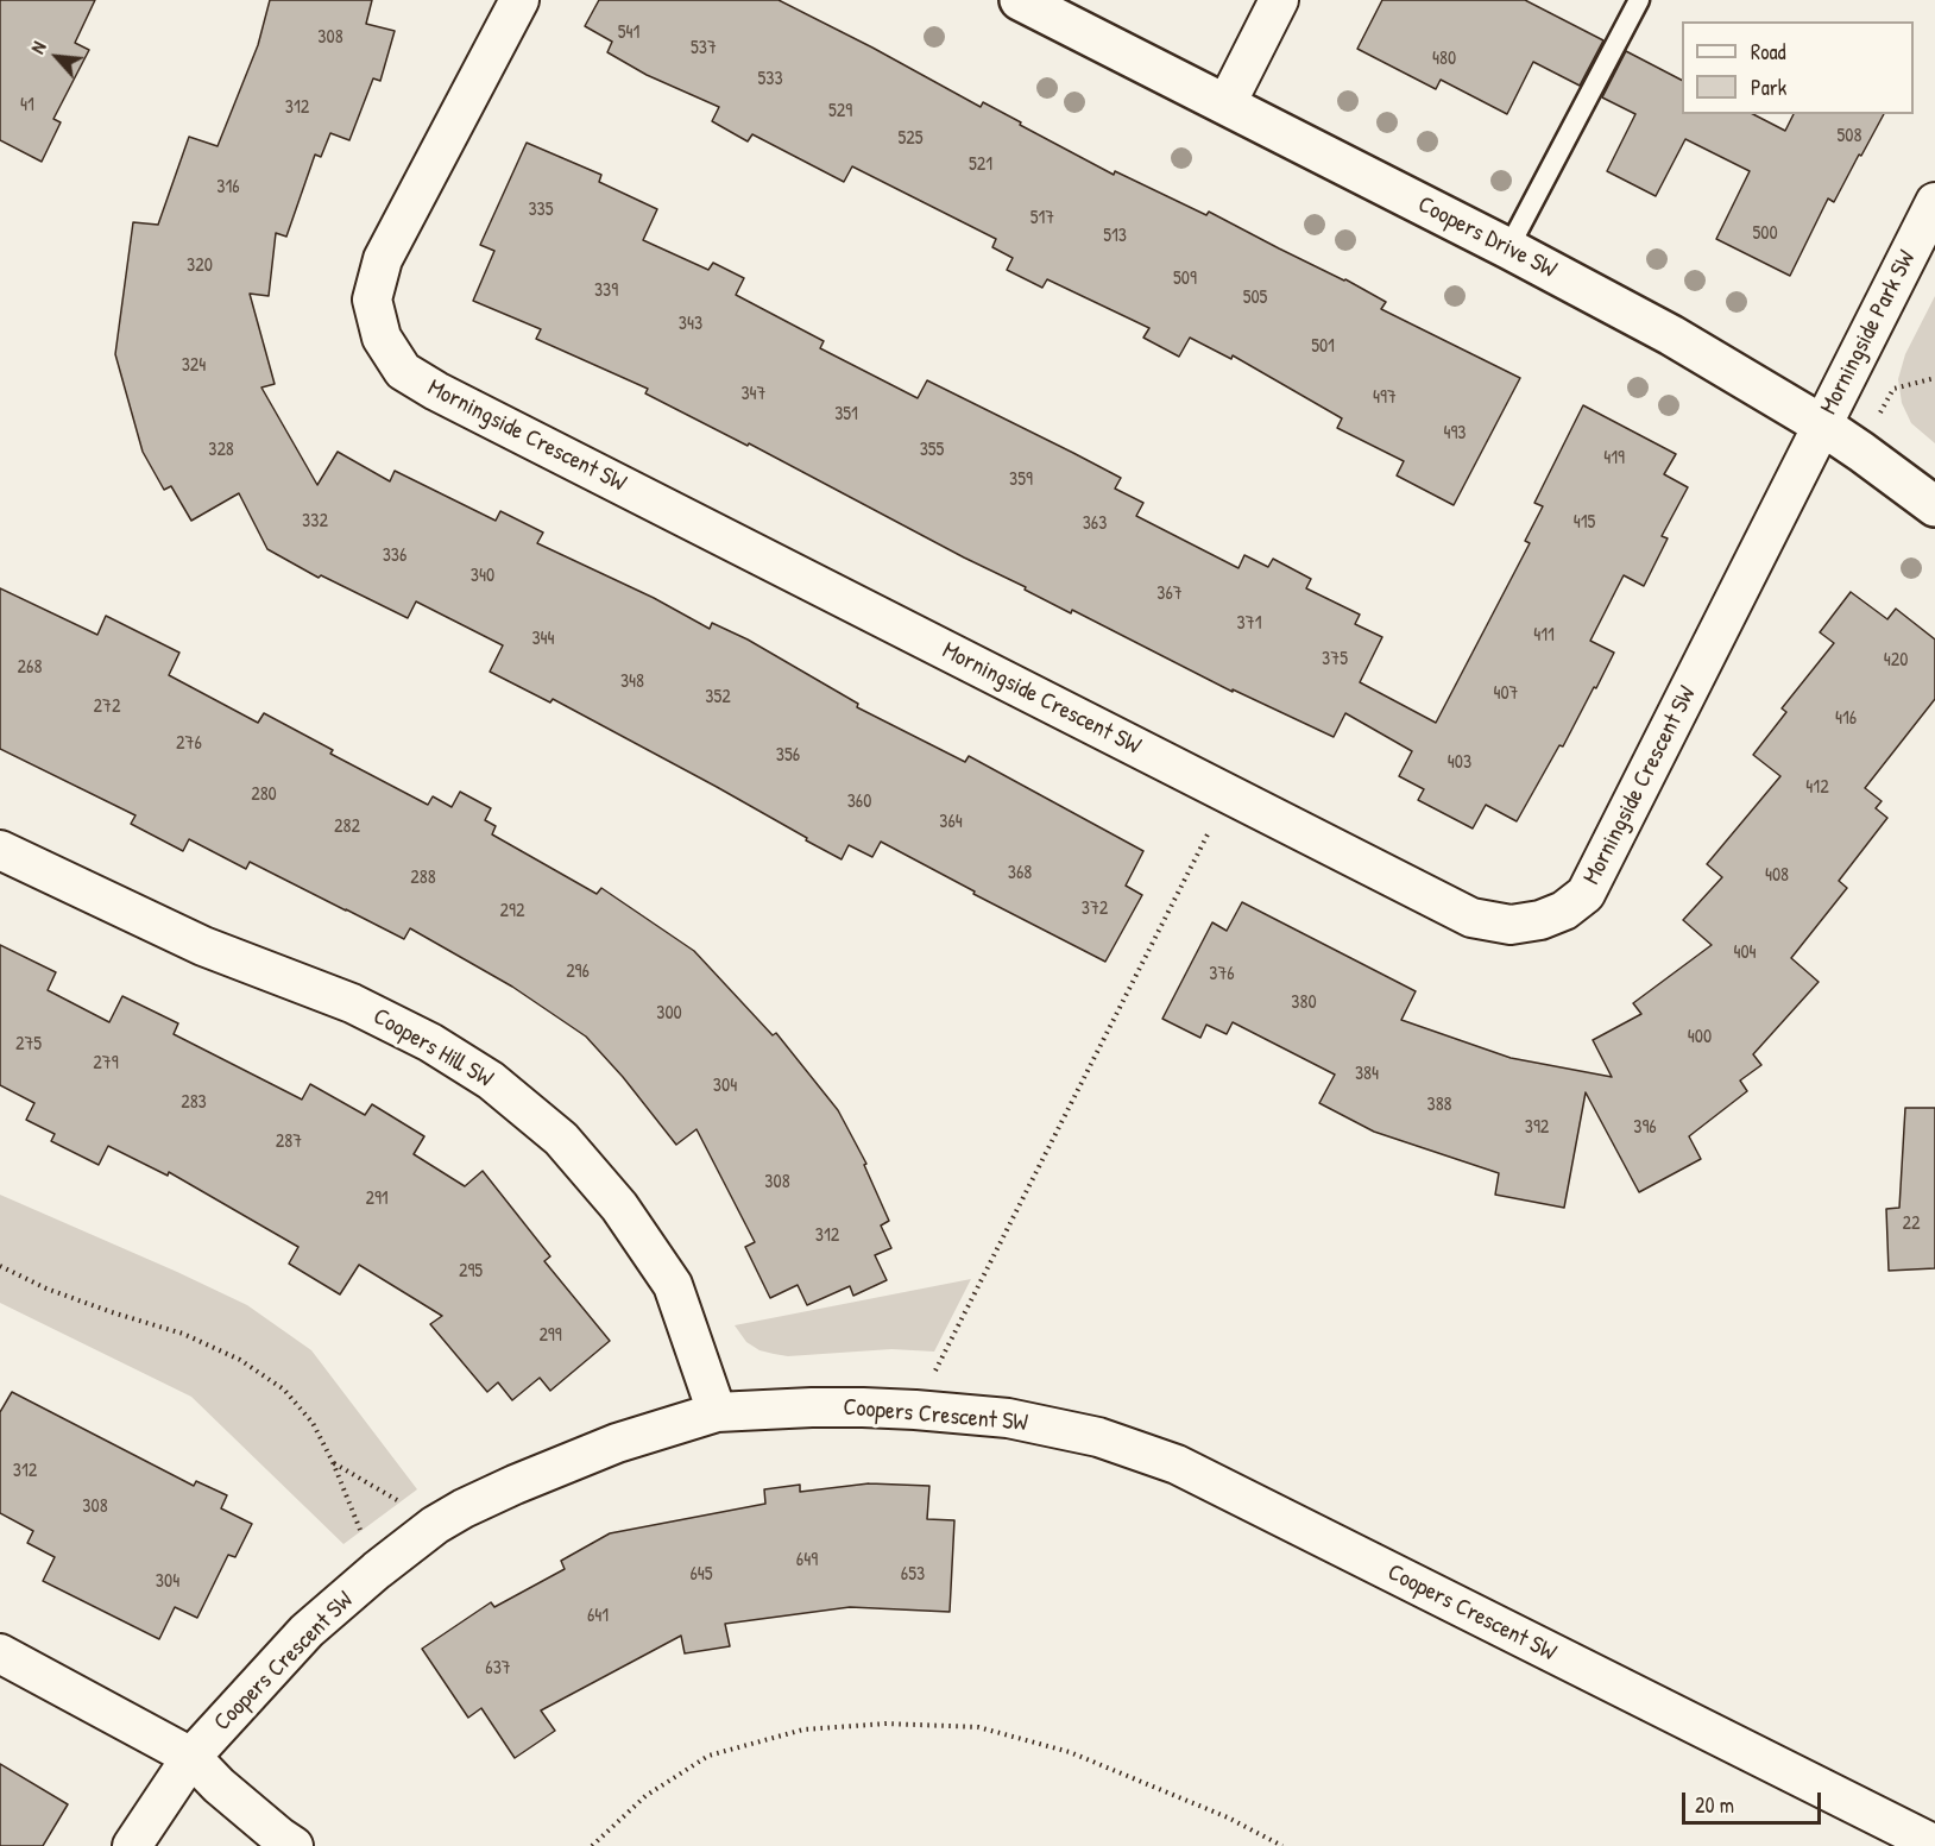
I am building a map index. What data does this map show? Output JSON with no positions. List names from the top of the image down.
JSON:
{
  "streets": {
    "street": [
      "Coopers Drive SW",
      "Morningside Park SW",
      "Morningside Crescent SW",
      "Coopers Hill SW",
      "Coopers Crescent SW"
    ]
  },
  "crossings": [
    ["Coopers Drive SW", "Morningside Park SW"],
    ["Coopers Drive SW", "Morningside Crescent SW"],
    ["Morningside Park SW", "Morningside Crescent SW"],
    ["Coopers Hill SW", "Coopers Crescent SW"]
  ],
  "house_numbers": [
    "541",
    "308",
    "537",
    "480",
    "533",
    "41",
    "312",
    "529",
    "508",
    "525",
    "521",
    "316",
    "335",
    "517",
    "500",
    "513",
    "320",
    "509",
    "339",
    "505",
    "343",
    "501",
    "324",
    "347",
    "497",
    "351",
    "493",
    "328",
    "355",
    "419",
    "359",
    "332",
    "415",
    "363",
    "336",
    "340",
    "367",
    "371",
    "411",
    "344",
    "375",
    "420",
    "268",
    "348",
    "407",
    "352",
    "272",
    "416",
    "276",
    "356",
    "403",
    "412",
    "280",
    "360",
    "364",
    "282",
    "368",
    "408",
    "288",
    "372",
    "292",
    "404",
    "296",
    "376",
    "380",
    "300",
    "400",
    "275",
    "279",
    "384",
    "304",
    "283",
    "388",
    "392",
    "396",
    "287",
    "308",
    "291",
    "22",
    "312",
    "295",
    "299",
    "312",
    "308",
    "649",
    "645",
    "653",
    "304",
    "641",
    "637"
  ],
  "legend": ["Road", "Park"],
  "scale_bar": "20 m",
  "north": "top left"
}
